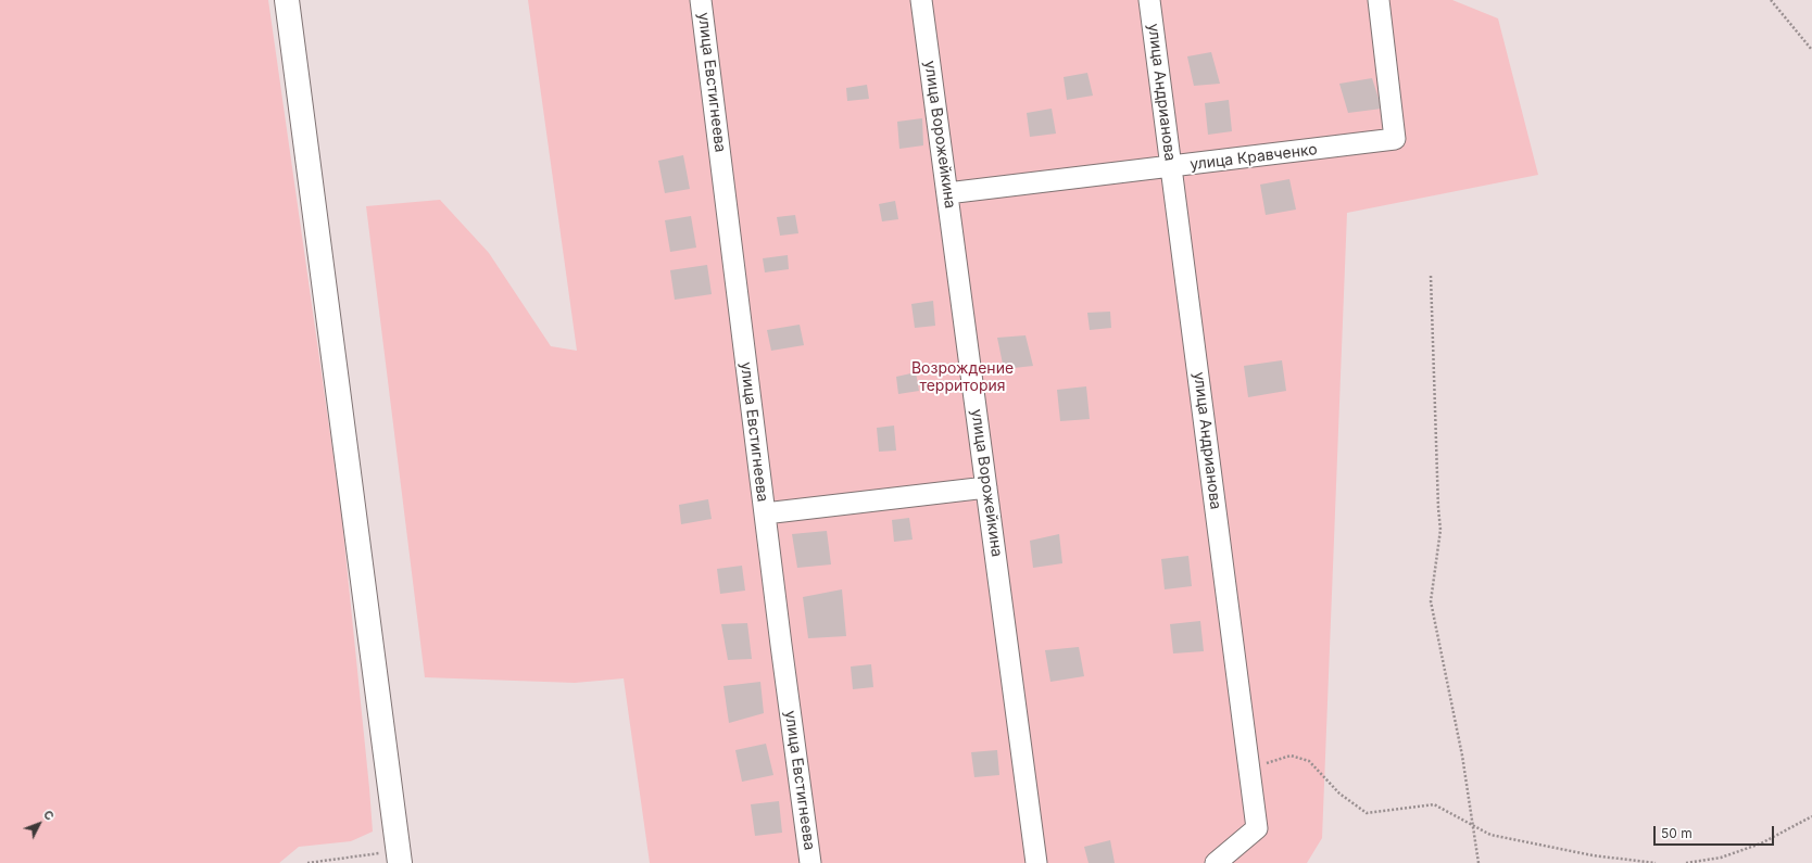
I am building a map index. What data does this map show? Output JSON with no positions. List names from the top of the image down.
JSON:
{
  "streets": {
    "street": [
      "улица Евстигнеева",
      "улица Андрианова",
      "улица Ворожейкина",
      "улица Кравченко"
    ]
  },
  "crossings": [
    ["улица Андрианова", "улица Кравченко"],
    ["улица Ворожейкина", "улица Кравченко"]
  ],
  "parks": ["Возрождение территория"],
  "scale_bar": "50 m",
  "north": "top right"
}
